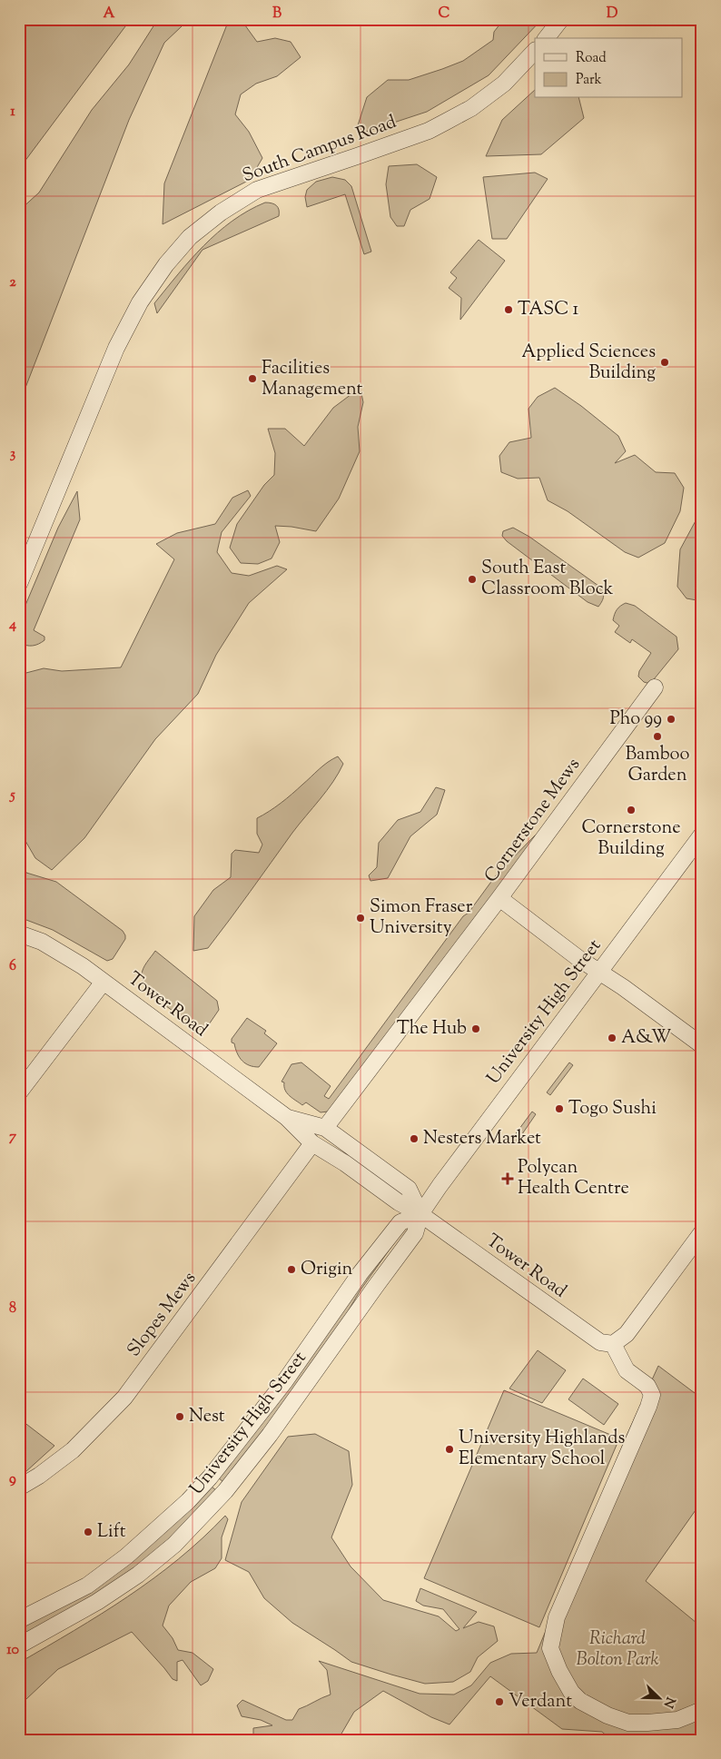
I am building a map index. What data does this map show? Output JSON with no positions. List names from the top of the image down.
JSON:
{
  "streets": {
    "street": [
      "South Campus Road",
      "Cornerstone Mews",
      "Tower Road",
      "University High Street",
      "Slopes Mews"
    ]
  },
  "crossings": [
    ["Cornerstone Mews", "Tower Road"],
    ["Tower Road", "University High Street"],
    ["Tower Road", "Slopes Mews"]
  ],
  "parks": ["Richard Bolton Park"],
  "places": {
    "other": [
      "TASC 1",
      "Applied Sciences Building",
      "Facilities Management",
      "South East Classroom Block",
      "Pho 99",
      "Bamboo Garden",
      "Cornerstone Building",
      "Simon Fraser University",
      "The Hub",
      "A&W",
      "Togo Sushi",
      "Nesters Market",
      "Origin",
      "Nest",
      "University Highlands Elementary School",
      "Lift",
      "Verdant"
    ],
    "health": ["Polycan Health Centre"]
  },
  "legend": ["Road", "Park"],
  "north": "bottom right",
  "grid": {
    "columns": [
      "A",
      "B",
      "C",
      "D"
    ],
    "rows": [
      "1",
      "2",
      "3",
      "4",
      "5",
      "6",
      "7",
      "8",
      "9",
      "10"
    ]
  }
}
